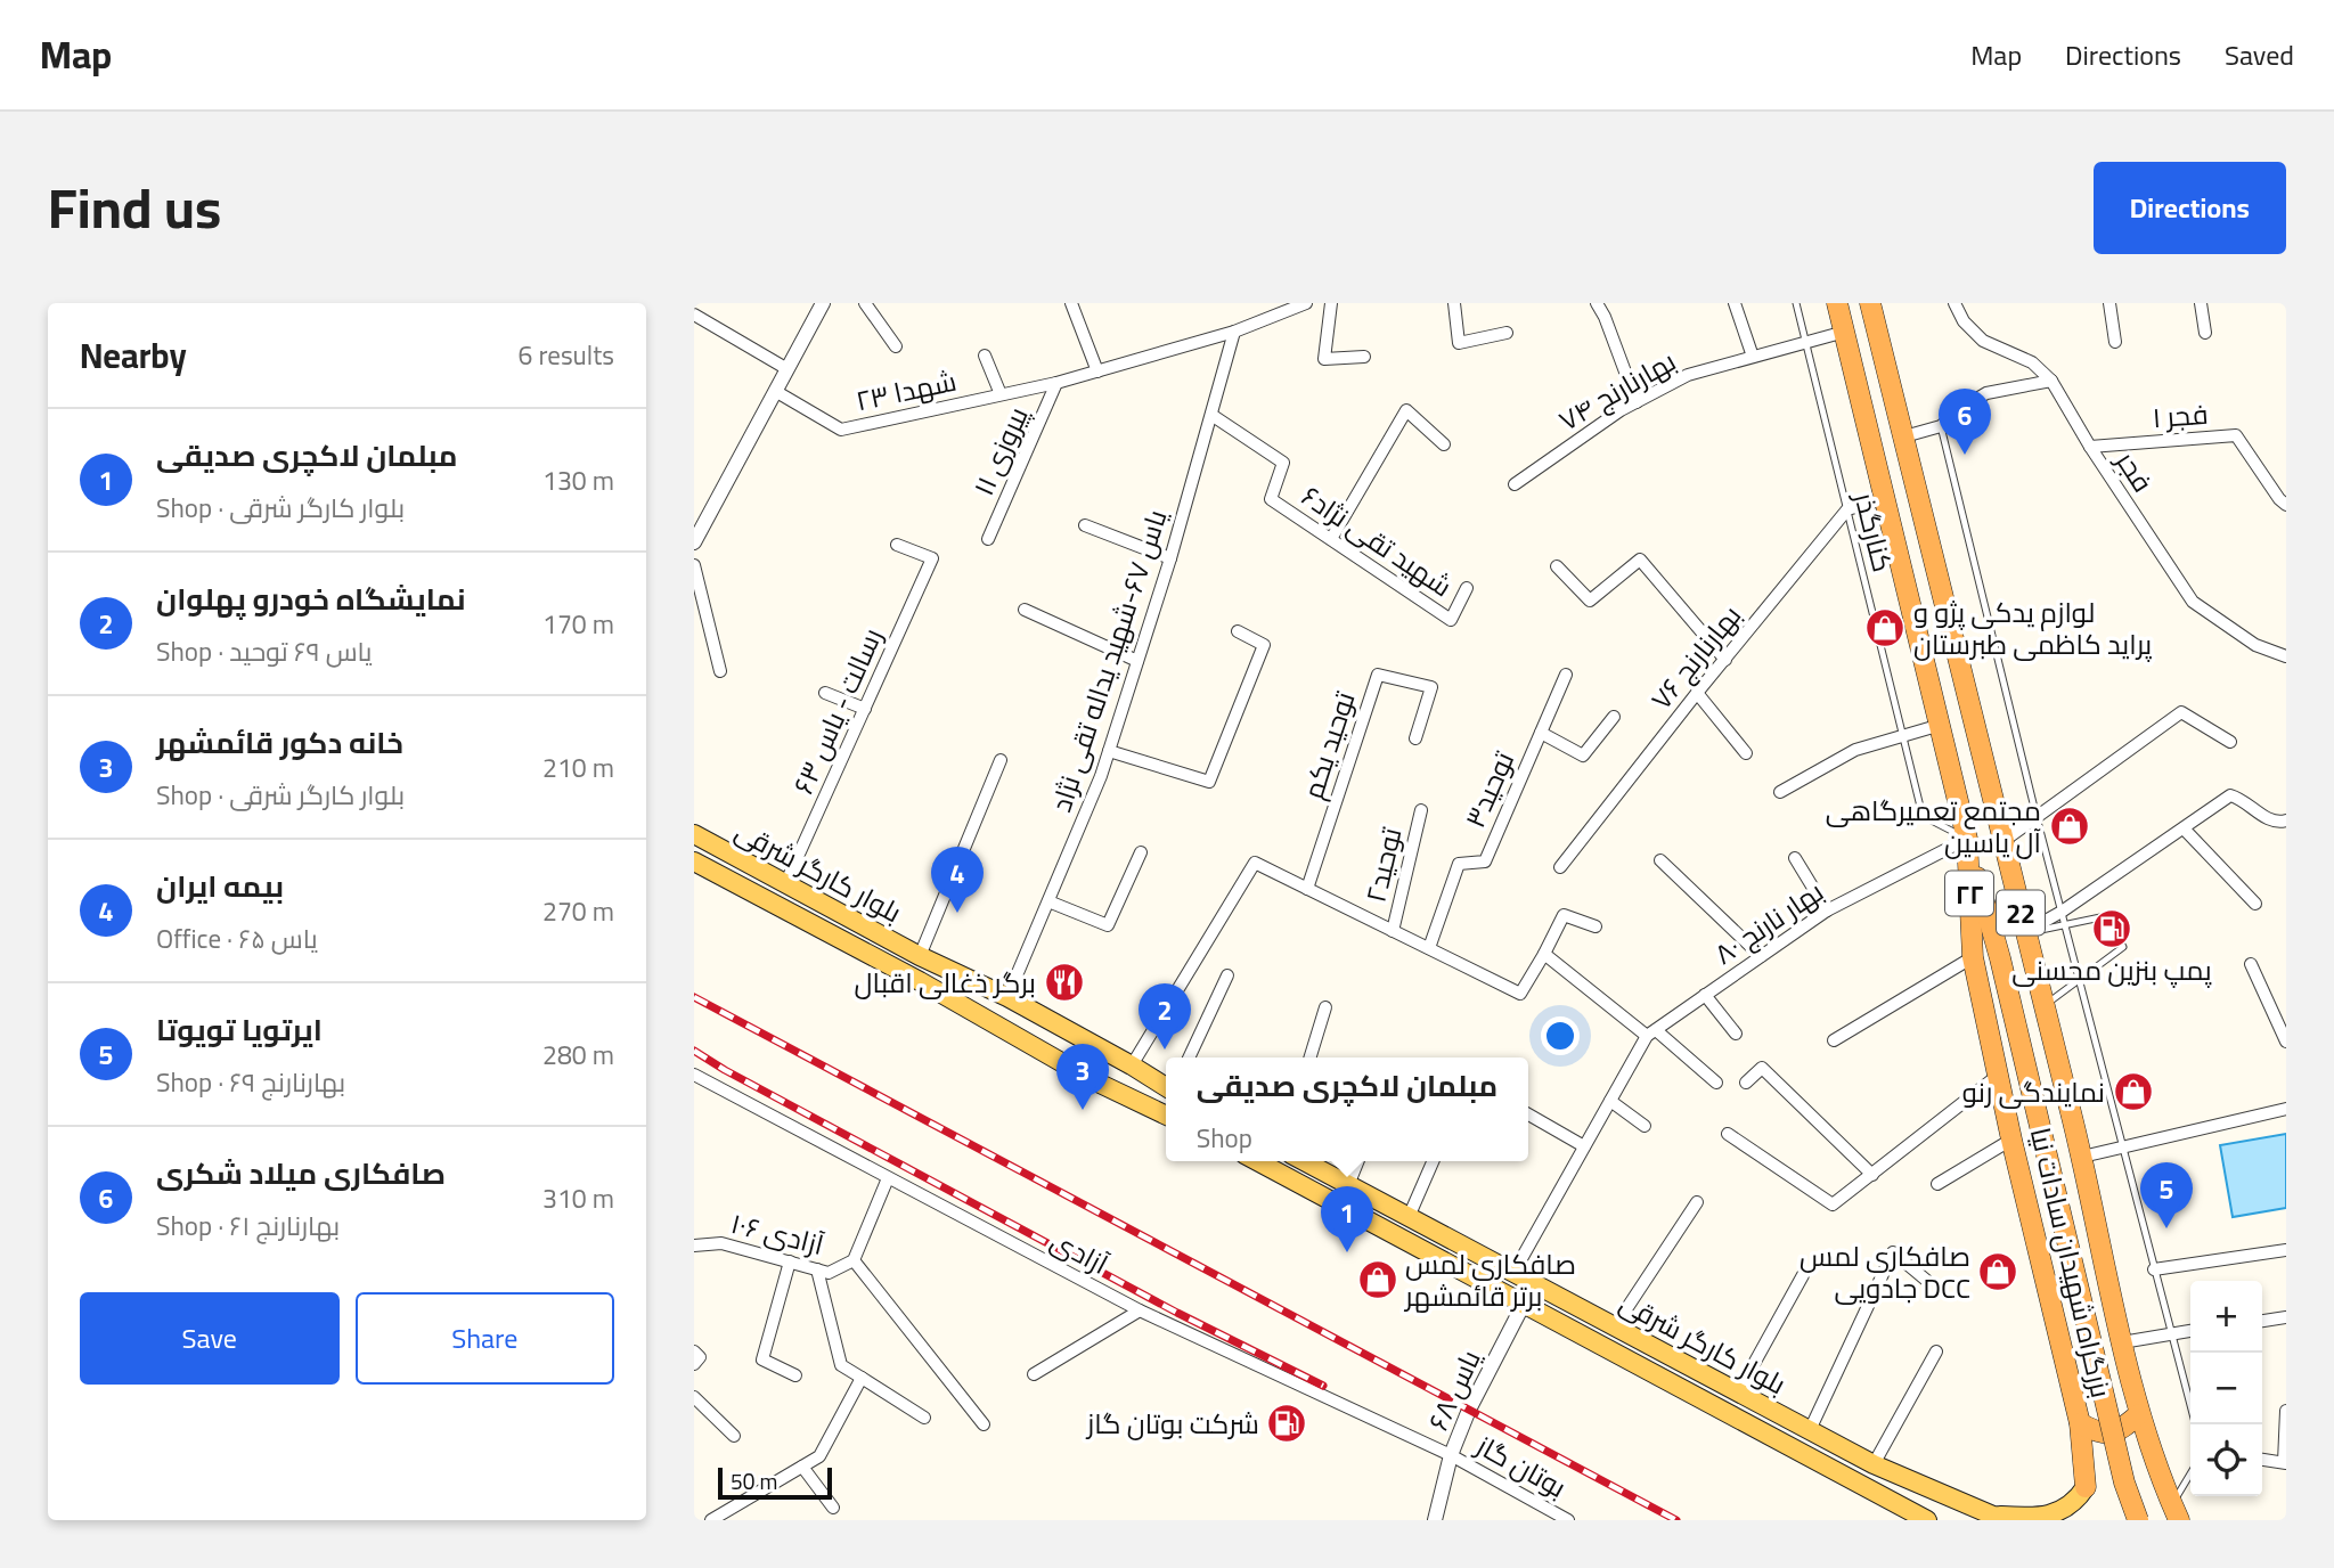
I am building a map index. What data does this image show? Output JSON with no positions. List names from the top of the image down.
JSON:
{
  "streets": {
    "highway": ["۲۲", "22", "بزرگراه شهیدان سادات نیا"],
    "main road": ["بلوار کارگر شرقی"],
    "street": [
      "شهدا ۲۳",
      "بهارنارنج ۷۴",
      "فجر ۱",
      "پیروزی ۱۱",
      "فجر",
      "شهید تقی نژاد۶",
      "بهارنارنج ۷۶",
      "یاس ۶۷-شهید یداله تقی نژاد",
      "رسالت - یاس ۶۳",
      "توحید یکم",
      "توحید۳",
      "توحید۲",
      "بهار نارنج ۸۰",
      "آزادی ۱۰۶",
      "آزادی",
      "یاس ۶۸",
      "بوتان گاز"
    ],
    "lane": ["کنارگذر"]
  },
  "crossings": [
    ["شهدا ۲۳", "پیروزی ۱۱"],
    ["شهدا ۲۳", "یاس ۶۷-شهید یداله تقی نژاد"],
    ["بهارنارنج ۷۴", "کنارگذر"],
    ["بهارنارنج ۷۴", "بزرگراه شهیدان سادات نیا"],
    ["فجر ۱", "فجر"],
    ["کنارگذر", "بهارنارنج ۷۶"],
    ["کنارگذر", "22"],
    ["کنارگذر", "بهار نارنج ۸۰"],
    ["کنارگذر", "بزرگراه شهیدان سادات نیا"],
    ["شهید تقی نژاد۶", "یاس ۶۷-شهید یداله تقی نژاد"],
    ["یاس ۶۷-شهید یداله تقی نژاد", "بلوار کارگر شرقی"],
    ["رسالت - یاس ۶۳", "بلوار کارگر شرقی"],
    ["بلوار کارگر شرقی", "یاس ۶۸"],
    ["22", "بهار نارنج ۸۰"],
    ["22", "بزرگراه شهیدان سادات نیا"],
    ["بهار نارنج ۸۰", "بزرگراه شهیدان سادات نیا"],
    ["آزادی ۱۰۶", "آزادی"],
    ["آزادی", "یاس ۶۸"],
    ["آزادی", "بوتان گاز"],
    ["یاس ۶۸", "بوتان گاز"]
  ],
  "places": {
    "shop": [
      "لوازم یدکی پژو و پراید کاظمی طبرستان",
      "مجتمع تعمیرگاهی آل یاسین",
      "نمایندگی رنو",
      "صافکاری لمس جادویی DCC",
      "صافکاری لمس برتر قائمشهر"
    ],
    "fuel station": ["پمپ بنزین محسنی", "شرکت بوتان گاز"],
    "restaurant": ["برگر ذغالی اقبال"]
  },
  "scale_bar": "50 m",
  "page": {
    "header": "Map",
    "nav": ["Map", "Directions", "Saved"],
    "title": "Find us",
    "buttons": [
      "Directions",
      ["Save", "Share"]
    ],
    "heading": ["Nearby", "6 results"],
    "pins": [
      "6",
      "4",
      "2",
      "3",
      "5",
      "1"
    ],
    "list": [
      {
        "mark": "1",
        "name": "مبلمان لاکچری صدیقی",
        "note": "Shop · بلوار کارگر شرقی",
        "value": "130 m"
      },
      {
        "mark": "2",
        "name": "نمایشگاه خودرو پهلوان",
        "note": "Shop · یاس ۶۹ توحید",
        "value": "170 m"
      },
      {
        "mark": "3",
        "name": "خانه دکور قائمشهر",
        "note": "Shop · بلوار کارگر شرقی",
        "value": "210 m"
      },
      {
        "mark": "4",
        "name": "بیمه ایران",
        "note": "Office · یاس ۶۵",
        "value": "270 m"
      },
      {
        "mark": "5",
        "name": "ایرتویا تویوتا",
        "note": "Shop · بهارنارنج ۶۹",
        "value": "280 m"
      },
      {
        "mark": "6",
        "name": "صافکاری میلاد شکری",
        "note": "Shop · بهارنارنج ۶۱",
        "value": "310 m"
      }
    ],
    "popup": ["مبلمان لاکچری صدیقی", "Shop"],
    "map_buttons": ["+", "−"],
    "scale": "50 m"
  }
}
